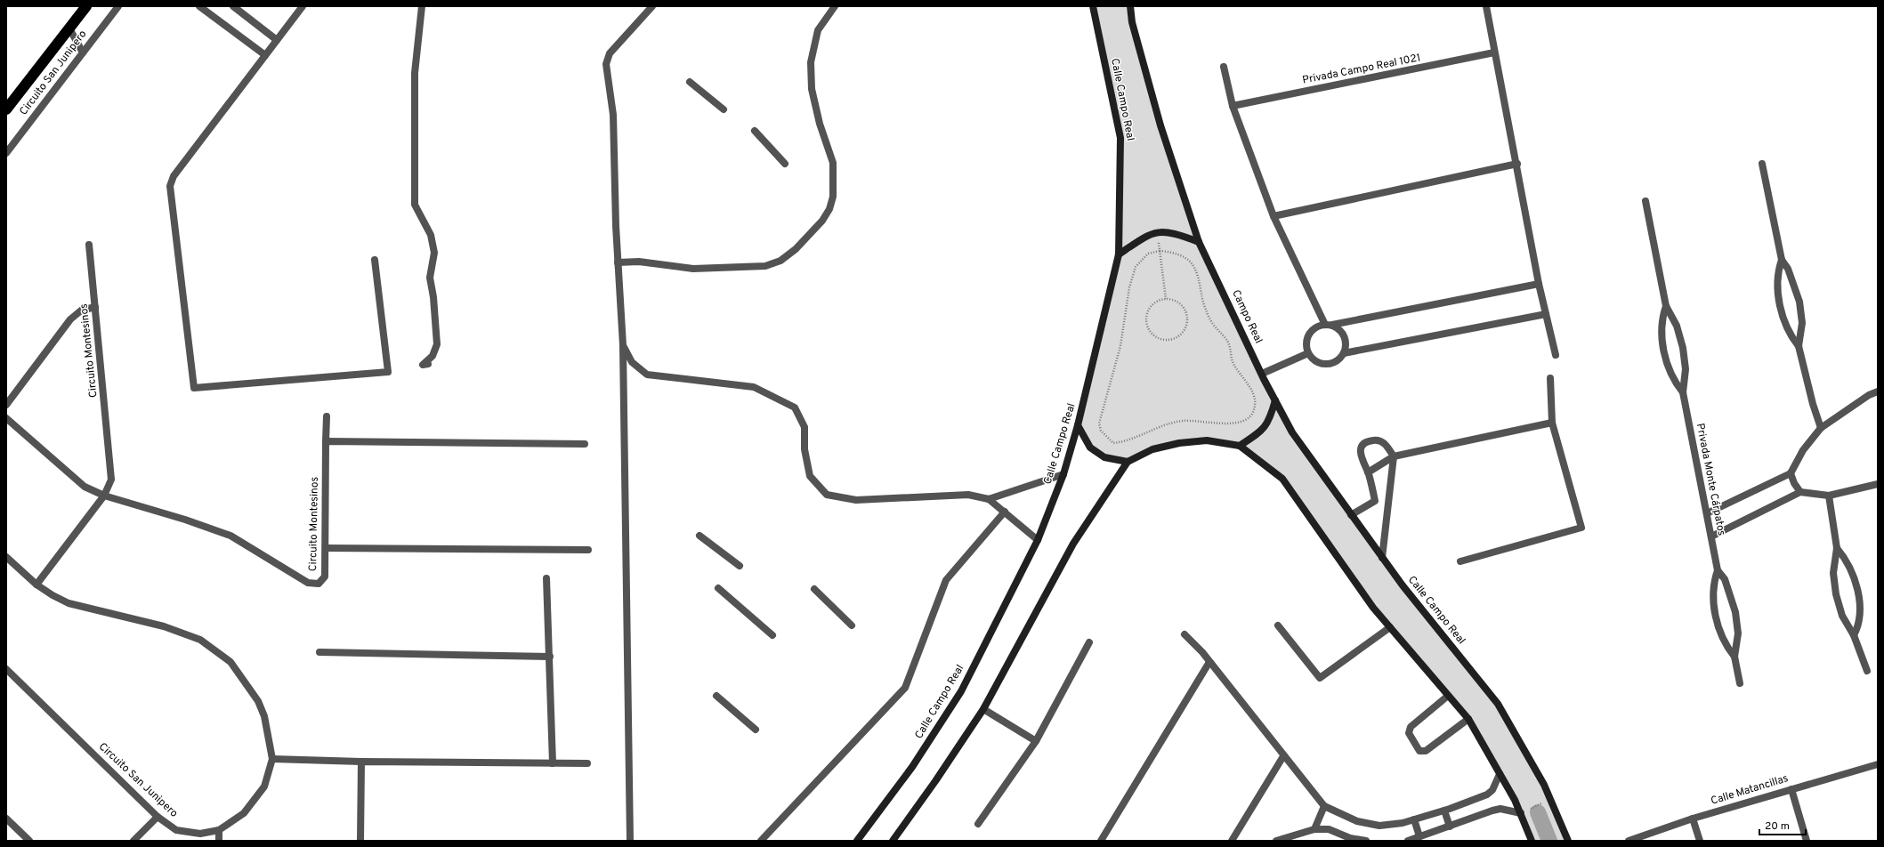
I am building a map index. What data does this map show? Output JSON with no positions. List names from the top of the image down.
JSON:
{
  "streets": {
    "street": [
      "Privada Campo Real 1021",
      "Circuito San Junipero",
      "Calle Campo Real",
      "Campo Real",
      "Circuito Montesinos",
      "Privada Monte Cárpatos",
      "Calle Matancillas"
    ]
  },
  "crossings": [
    ["Circuito San Junipero", "Circuito Montesinos"],
    ["Calle Campo Real", "Campo Real"]
  ],
  "scale_bar": "20 m"
}
